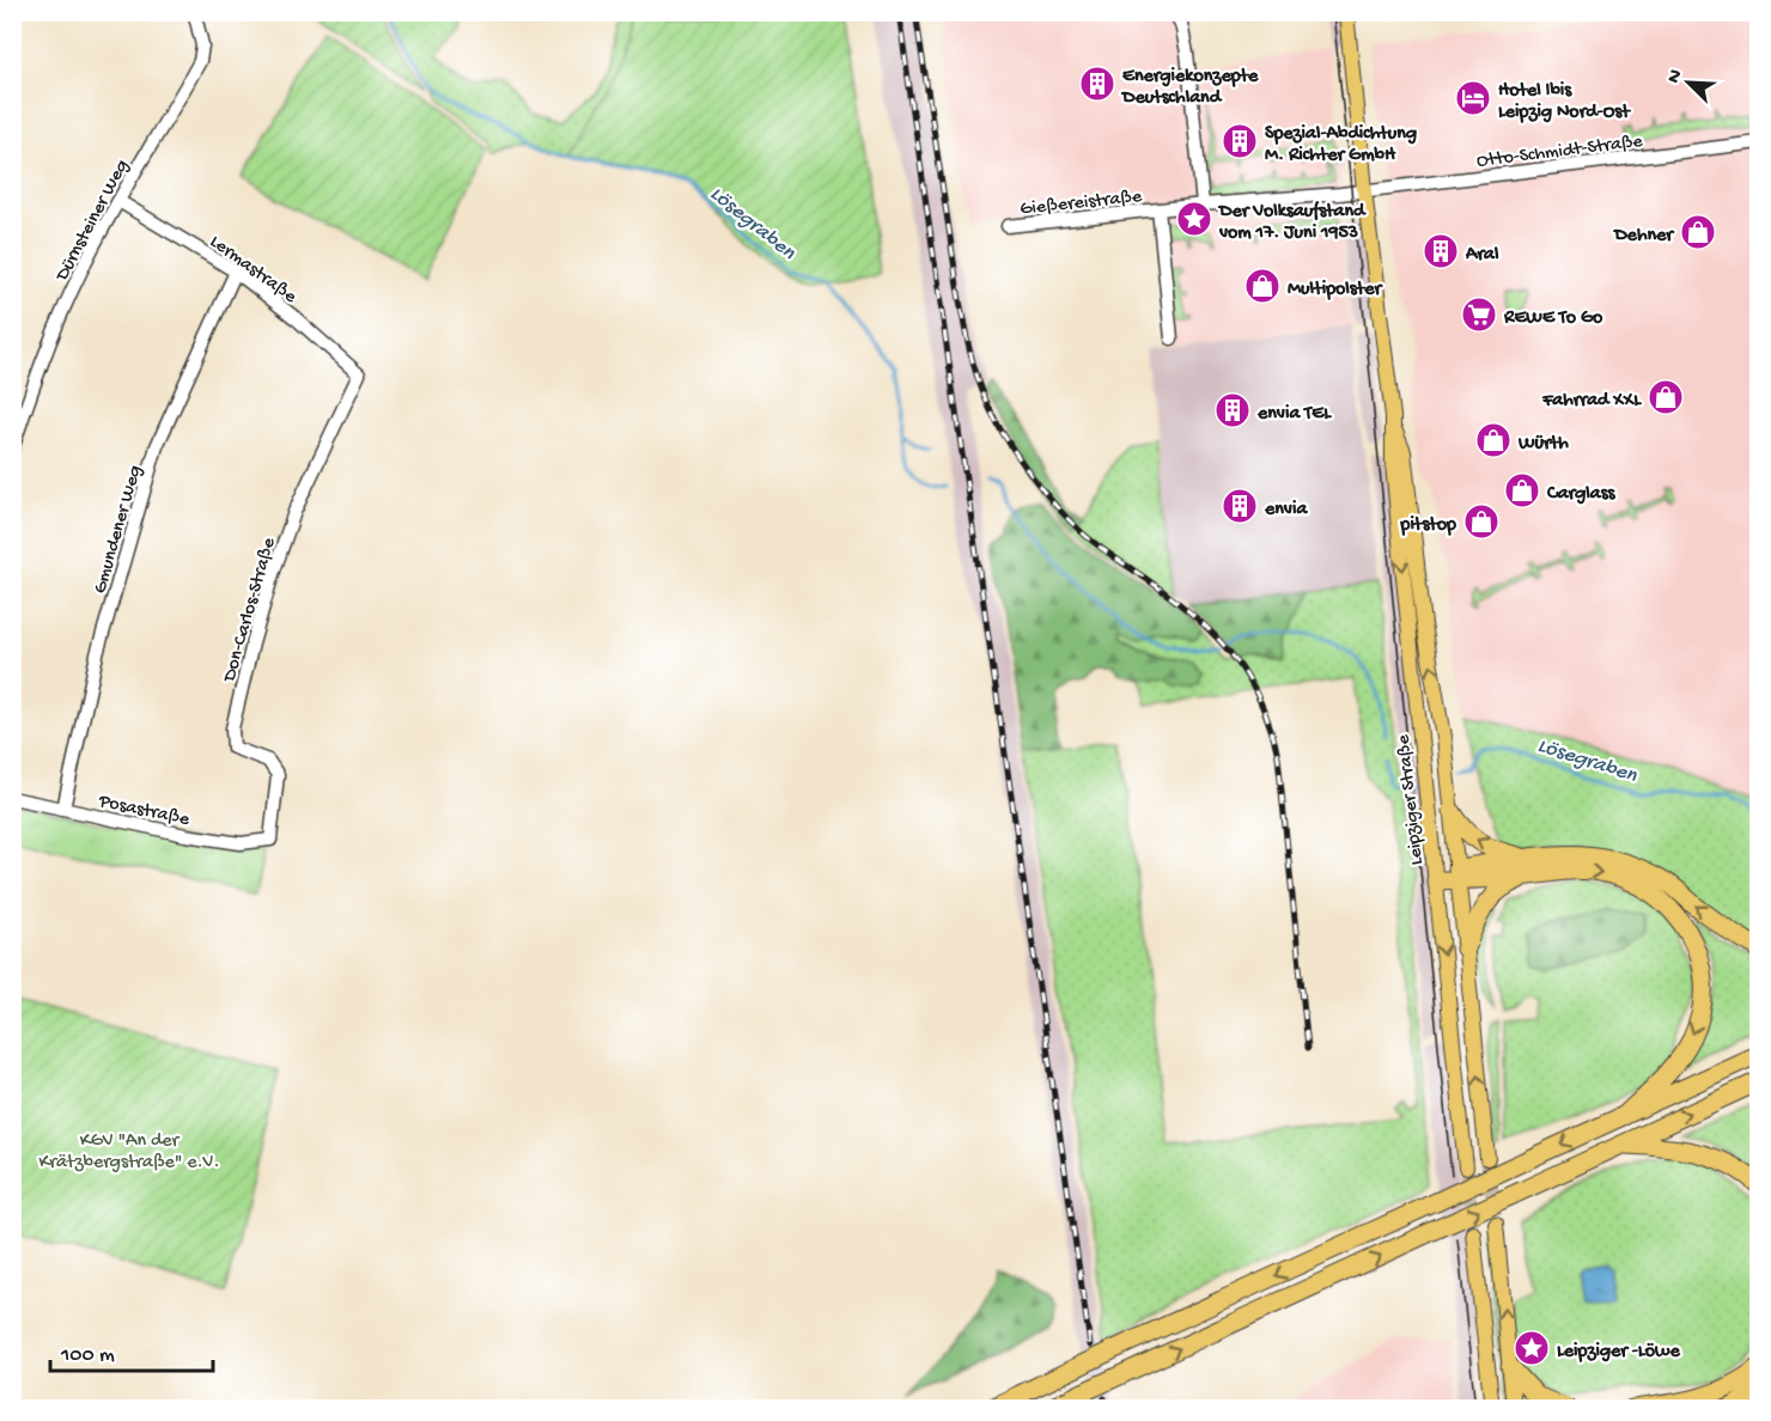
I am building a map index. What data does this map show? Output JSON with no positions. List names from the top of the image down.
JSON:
{
  "streets": {
    "main road": ["Leipziger Straße"],
    "street": [
      "Otto-Schmidt-Straße",
      "Gießereistraße",
      "Dürnsteiner Weg",
      "Lermastraße",
      "Gmundener Weg",
      "Don-Carlos-Straße",
      "Posastraße"
    ]
  },
  "crossings": [
    ["Otto-Schmidt-Straße", "Gießereistraße"],
    ["Otto-Schmidt-Straße", "Leipziger Straße"],
    ["Dürnsteiner Weg", "Lermastraße"],
    ["Lermastraße", "Gmundener Weg"],
    ["Lermastraße", "Don-Carlos-Straße"],
    ["Gmundener Weg", "Posastraße"],
    ["Don-Carlos-Straße", "Posastraße"]
  ],
  "water": ["Lösegraben"],
  "parks": ["KGV \"An der Krätzbergstraße\" e.V."],
  "places": {
    "building": [
      "Energiekonzepte Deutschland",
      "Spezial-Abdichtung M. Richter GmbH",
      "Aral",
      "envia TEL",
      "envia"
    ],
    "hotel": ["Hotel Ibis Leipzig Nord-Ost"],
    "place": ["Der Volksaufstand vom 17. Juni 1953", "Leipziger -Löwe"],
    "shop": [
      "Dehner",
      "Multipolster",
      "Fahrrad XXL",
      "Würth",
      "Carglass",
      "pitstop"
    ],
    "supermarket": ["REWE To Go"]
  },
  "scale_bar": "100 m",
  "north": "top left"
}
